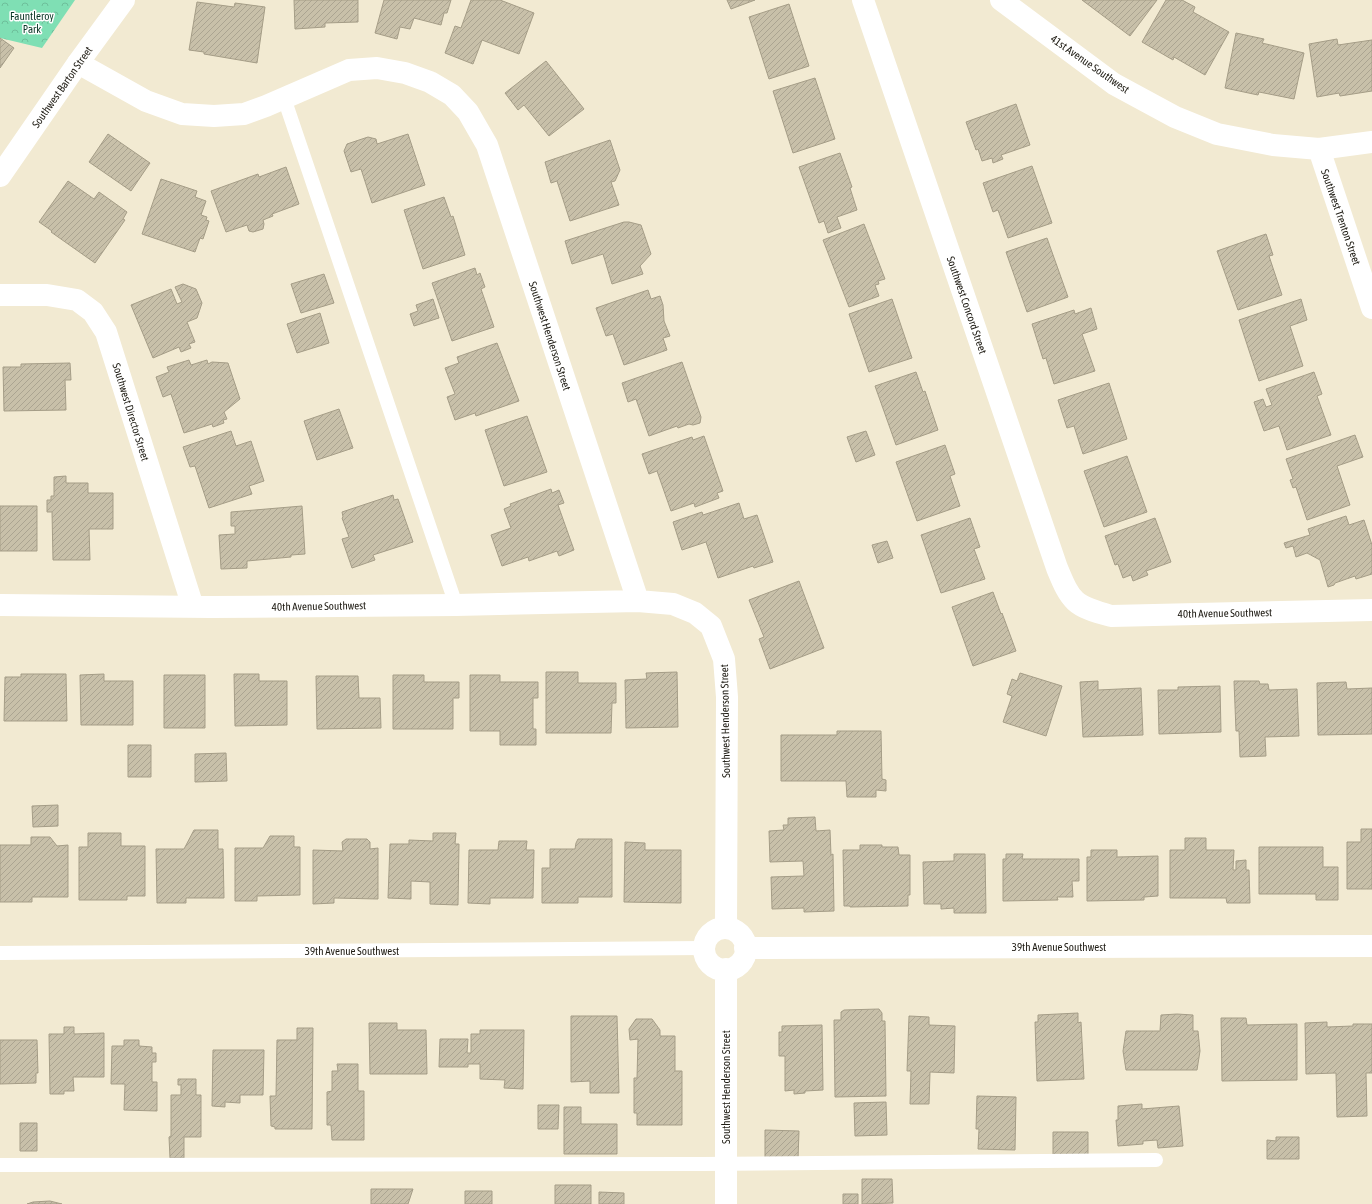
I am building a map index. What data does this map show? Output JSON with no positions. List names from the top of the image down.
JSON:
{
  "streets": {
    "street": [
      "41st Avenue Southwest",
      "Southwest Barton Street",
      "Southwest Trenton Street",
      "Southwest Concord Street",
      "Southwest Henderson Street",
      "Southwest Director Street",
      "40th Avenue Southwest",
      "39th Avenue Southwest"
    ]
  },
  "crossings": [
    ["41st Avenue Southwest", "Southwest Trenton Street"],
    ["Southwest Barton Street", "Southwest Henderson Street"],
    ["Southwest Concord Street", "40th Avenue Southwest"],
    ["Southwest Henderson Street", "40th Avenue Southwest"],
    ["Southwest Henderson Street", "39th Avenue Southwest"],
    ["Southwest Director Street", "40th Avenue Southwest"]
  ],
  "parks": ["Fauntleroy Park"]
}
